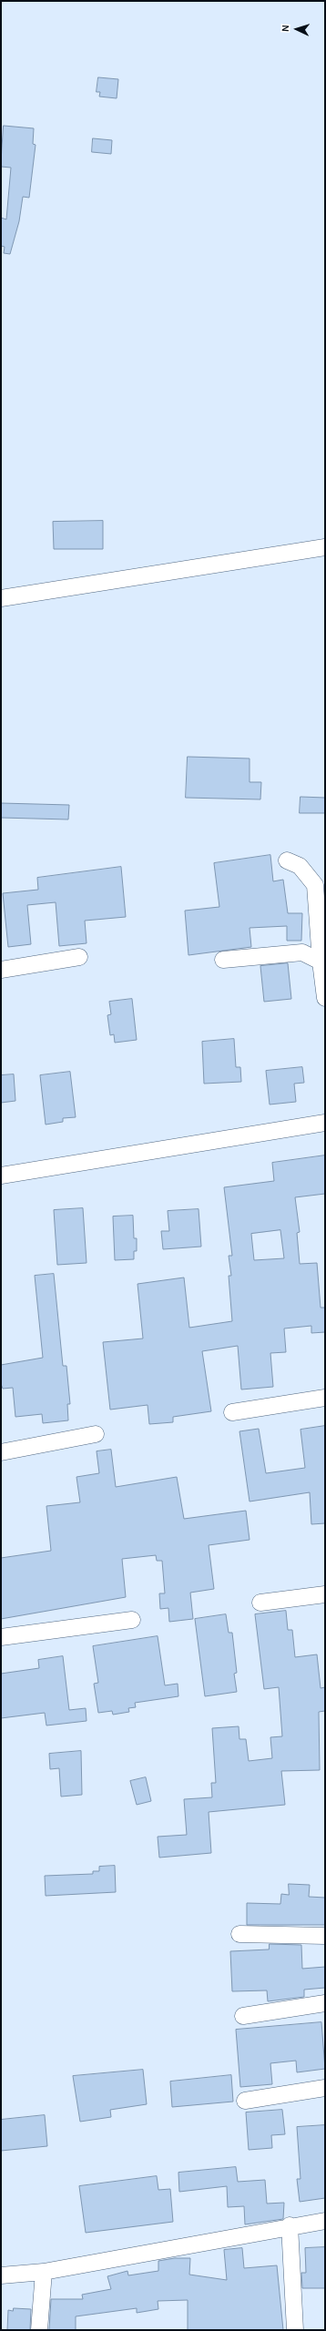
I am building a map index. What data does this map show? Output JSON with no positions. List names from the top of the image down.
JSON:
{
  "north": "left"
}
